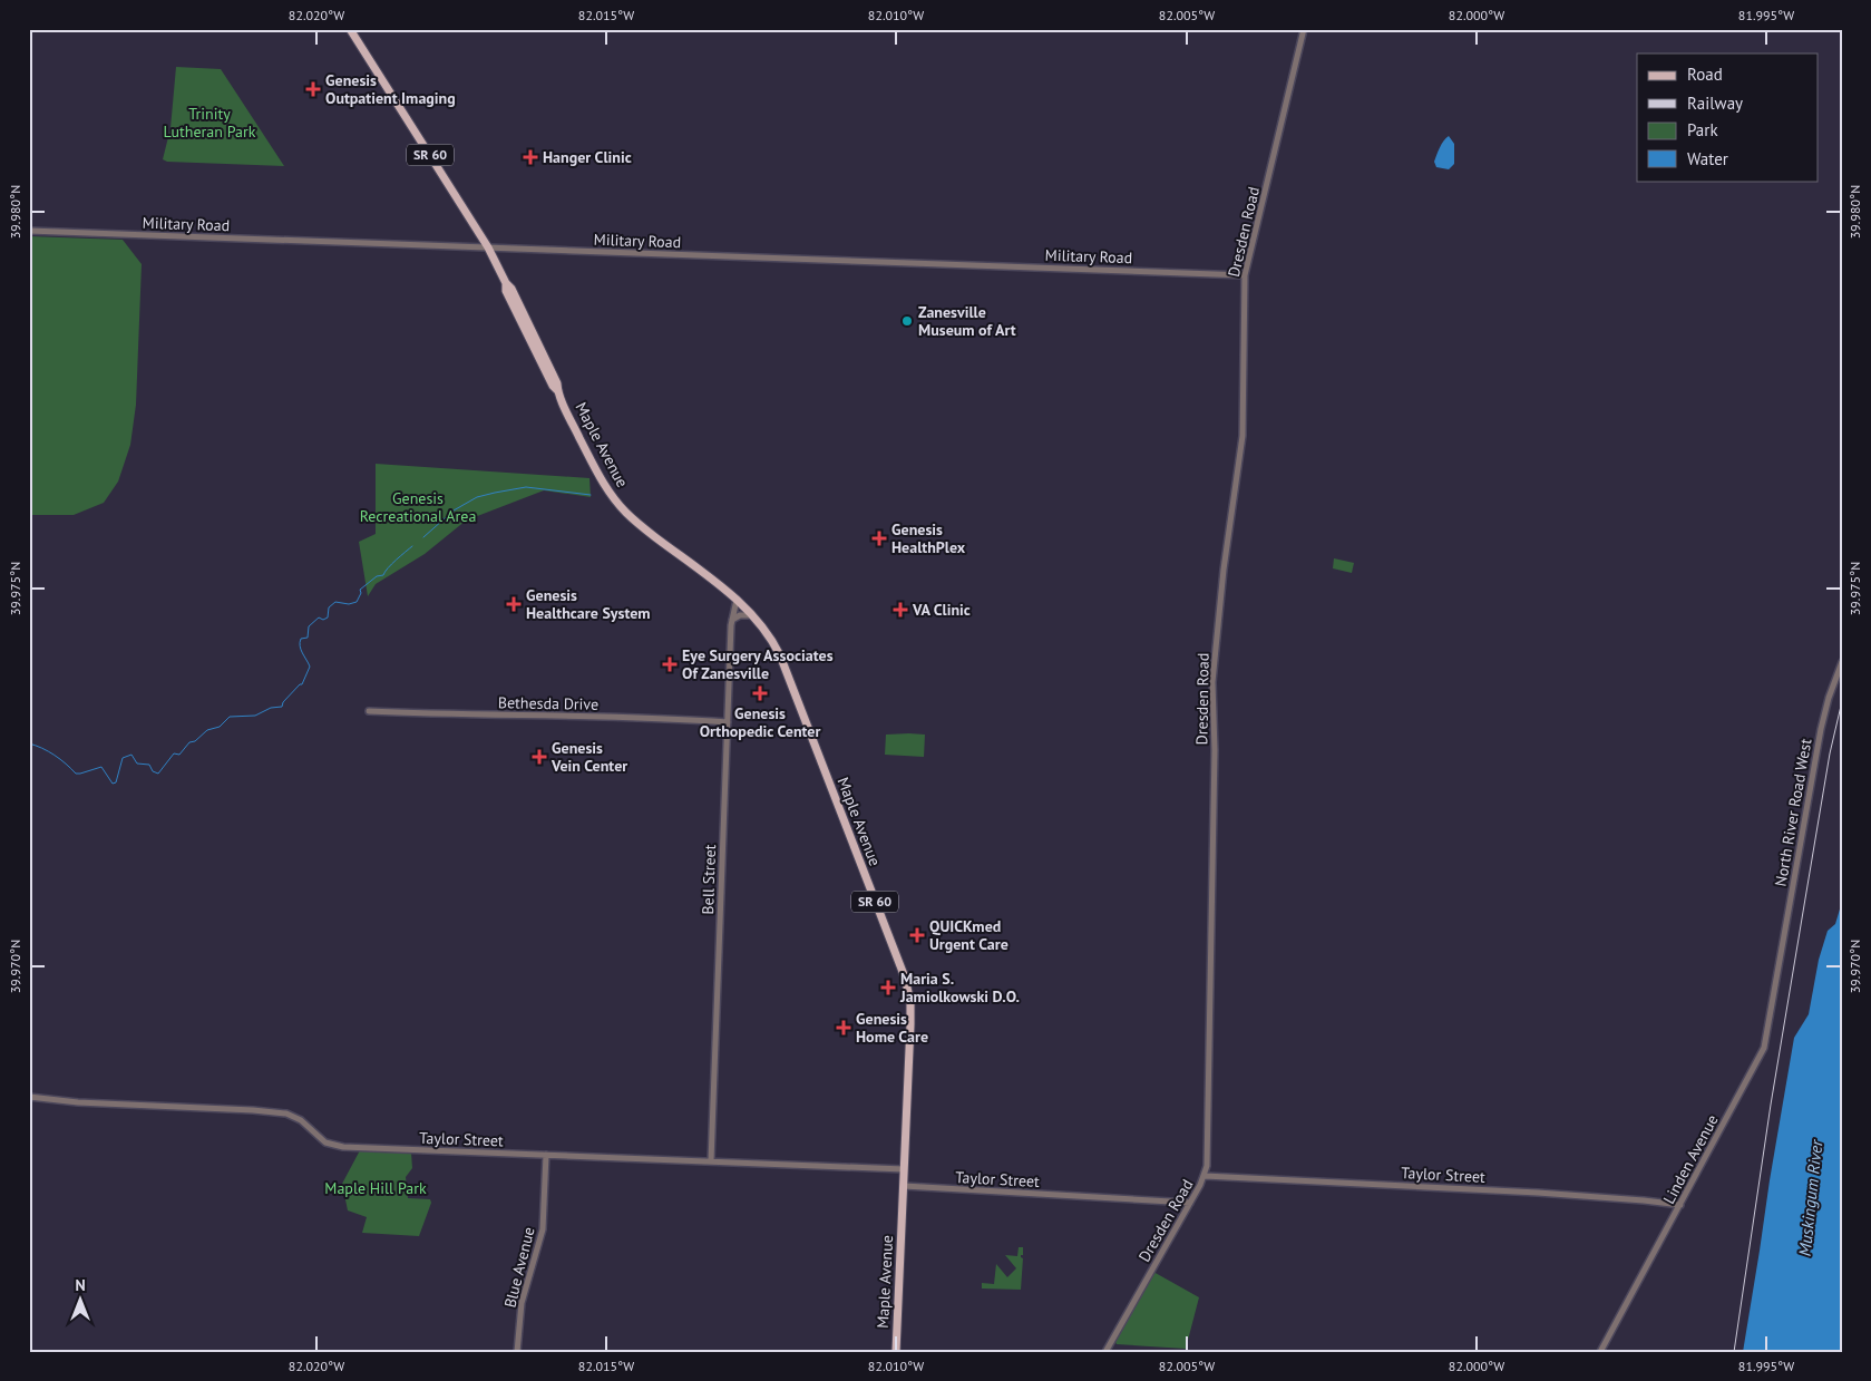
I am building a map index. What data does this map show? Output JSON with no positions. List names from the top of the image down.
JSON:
{
  "streets": {
    "main road": ["SR 60", "Maple Avenue"],
    "street": [
      "Military Road",
      "Dresden Road",
      "Bethesda Drive",
      "North River Road West",
      "Bell Street",
      "Taylor Street",
      "Linden Avenue",
      "Blue Avenue"
    ]
  },
  "crossings": [
    ["Military Road", "Dresden Road"],
    ["Military Road", "Maple Avenue"],
    ["Dresden Road", "Taylor Street"],
    ["Maple Avenue", "Bell Street"],
    ["Maple Avenue", "Taylor Street"],
    ["Bethesda Drive", "Bell Street"],
    ["North River Road West", "Linden Avenue"],
    ["Bell Street", "Taylor Street"],
    ["Taylor Street", "Linden Avenue"],
    ["Taylor Street", "Blue Avenue"]
  ],
  "water": ["Muskingum River"],
  "parks": ["Trinity Lutheran Park", "Genesis Recreational Area", "Maple Hill Park"],
  "places": {
    "health": [
      "Genesis Outpatient Imaging",
      "Hanger Clinic",
      "Genesis HealthPlex",
      "Genesis Healthcare System",
      "VA Clinic",
      "Eye Surgery Associates Of Zanesville",
      "Genesis Orthopedic Center",
      "Genesis Vein Center",
      "QUICKmed Urgent Care",
      "Maria S. Jamiolkowski D.O.",
      "Genesis Home Care"
    ],
    "other": ["Zanesville Museum of Art"]
  },
  "legend": [
    "Road",
    "Railway",
    "Park",
    "Water"
  ],
  "north": "top",
  "coordinates": [
    "82.020°W",
    "82.015°W",
    "82.010°W",
    "82.005°W",
    "82.000°W",
    "81.995°W",
    "39.980°N",
    "39.975°N",
    "39.970°N"
  ]
}
